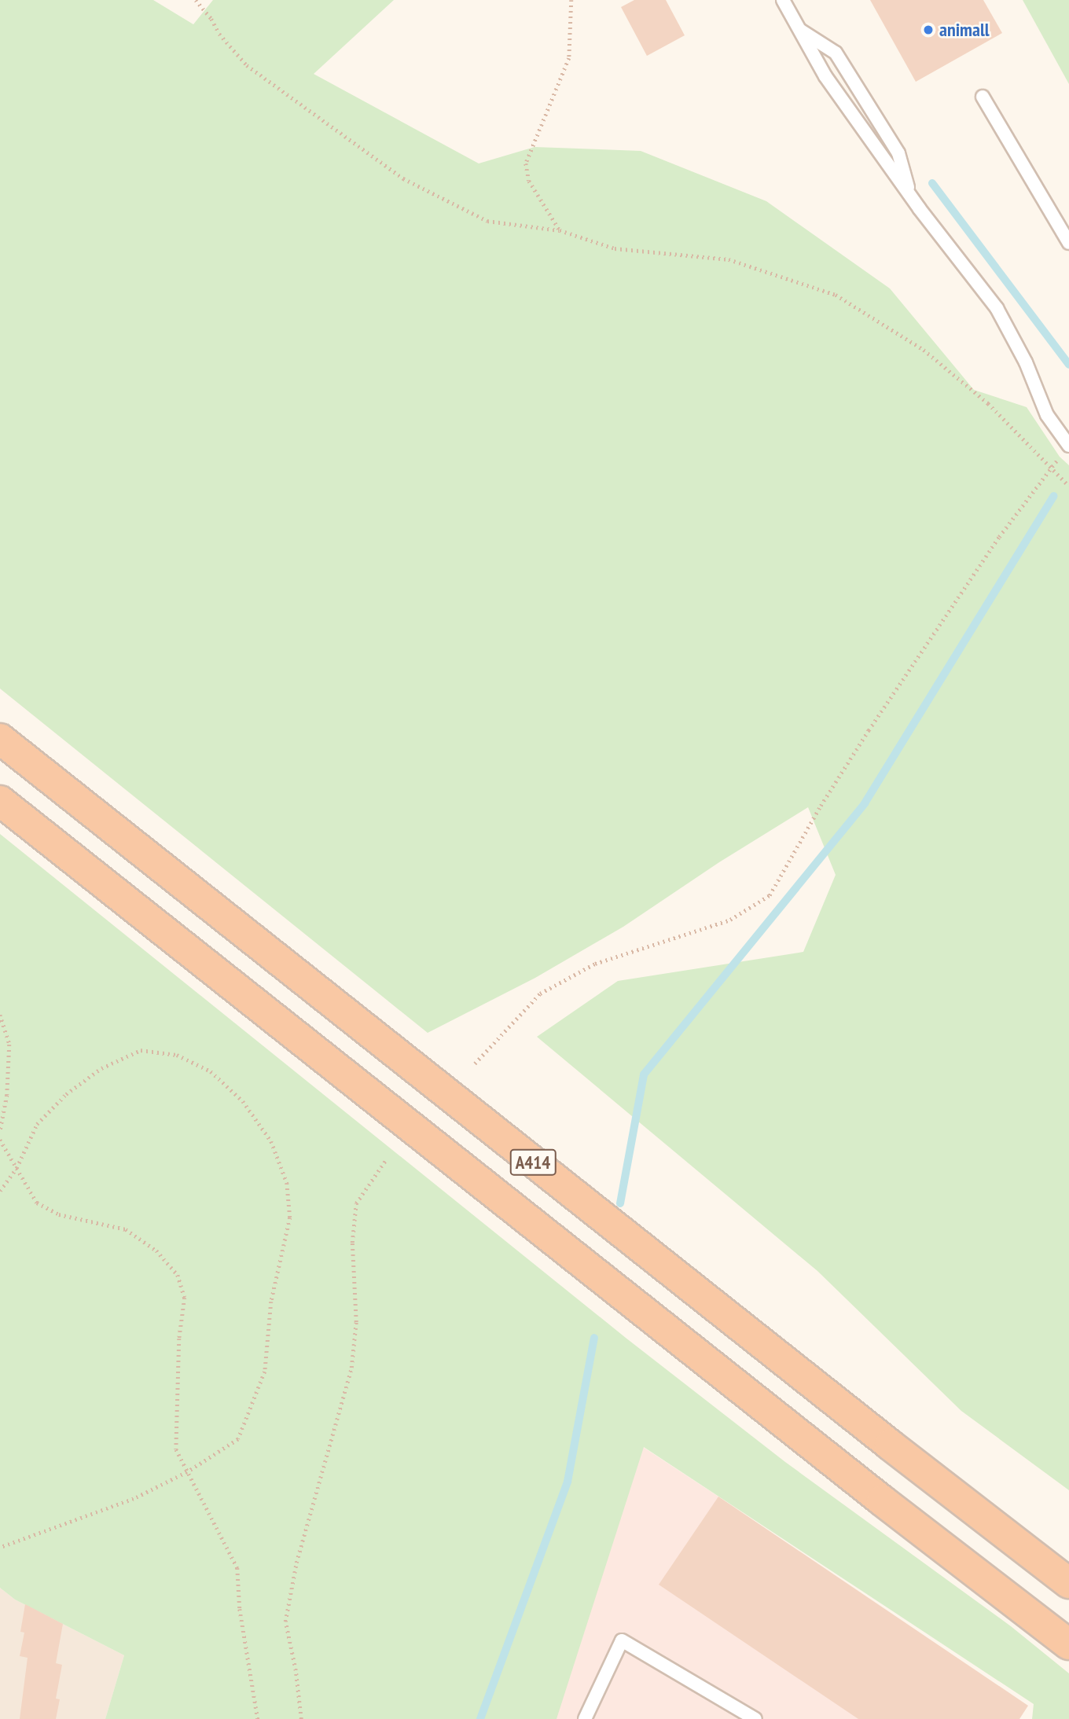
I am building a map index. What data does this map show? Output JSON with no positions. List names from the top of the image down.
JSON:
{
  "streets": {
    "highway": ["A414"]
  },
  "places": ["animall"]
}
